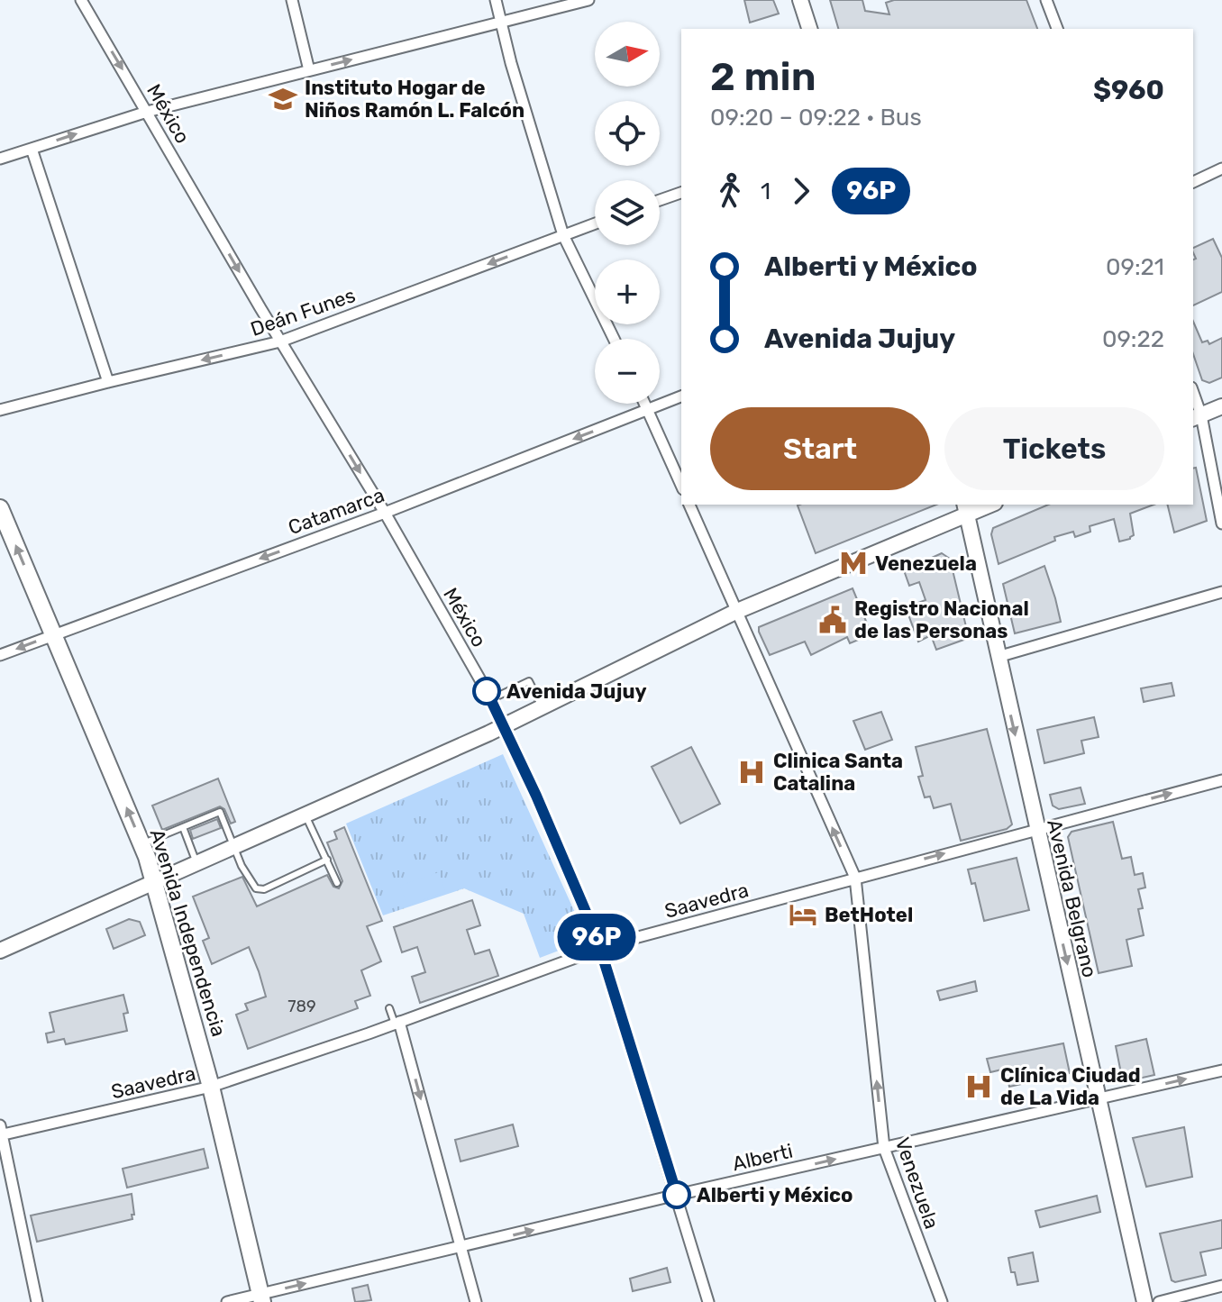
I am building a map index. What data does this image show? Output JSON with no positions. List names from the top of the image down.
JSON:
{
  "streets": {
    "main road": ["Avenida Belgrano", "Avenida Independencia"],
    "street": [
      "México",
      "Deán Funes",
      "Catamarca",
      "Saavedra",
      "Alberti",
      "Venezuela"
    ]
  },
  "crossings": [
    ["México", "Deán Funes"],
    ["México", "Catamarca"],
    ["México", "Saavedra"],
    ["México", "Alberti"],
    ["Catamarca", "Avenida Independencia"],
    ["Avenida Belgrano", "Saavedra"],
    ["Avenida Belgrano", "Alberti"],
    ["Saavedra", "Avenida Independencia"],
    ["Saavedra", "Venezuela"],
    ["Avenida Independencia", "Alberti"],
    ["Alberti", "Venezuela"]
  ],
  "one_way": [
    "México",
    "Deán Funes",
    "Catamarca",
    "Avenida Belgrano",
    "Avenida Independencia",
    "Alberti",
    "Venezuela"
  ],
  "places": {
    "school or university": ["Instituto Hogar de Niños Ramón L. Falcón"],
    "metro station": ["Venezuela"],
    "public building": ["Registro Nacional de las Personas"],
    "other": ["Avenida Jujuy", "Alberti y México"],
    "hospital": ["Clinica Santa Catalina", "Clínica Ciudad de La Vida"],
    "hotel": ["BetHotel"]
  },
  "lines": ["bus line 96P"],
  "house_numbers": ["789"],
  "north": "right",
  "page": {
    "on_map": "96P",
    "map_buttons": ["+", "−"],
    "heading": ["2 min", "09:20 – 09:22 · Bus", "$960"],
    "legs": ["1", "96P"],
    "list": [
      {
        "name": "Alberti y México",
        "value": "09:21"
      },
      {
        "name": "Avenida Jujuy",
        "value": "09:22"
      }
    ],
    "buttons": ["Start", "Tickets"]
  }
}
